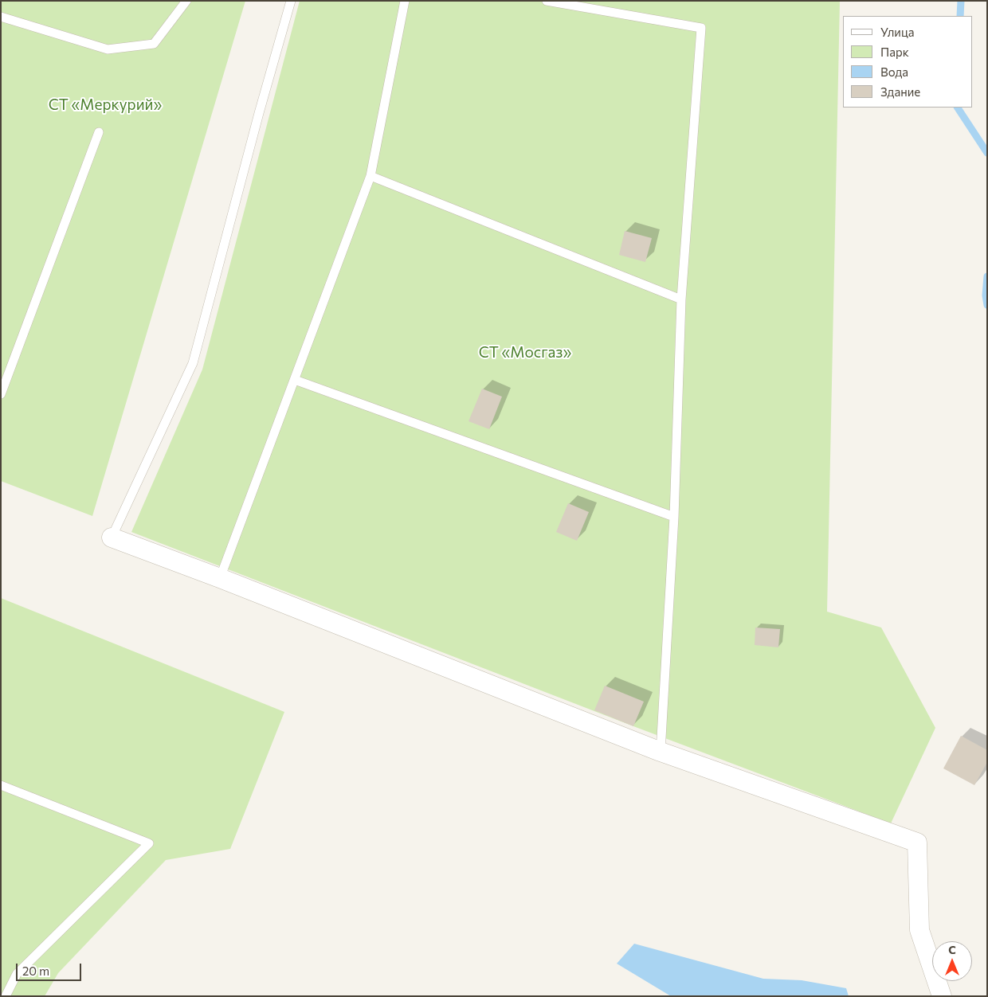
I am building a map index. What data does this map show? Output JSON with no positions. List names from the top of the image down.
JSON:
{
  "parks": ["СТ «Меркурий»", "СТ «Мосгаз»"],
  "legend": [
    "Улица",
    "Парк",
    "Вода",
    "Здание"
  ],
  "scale_bar": "20 m",
  "north": "top"
}
